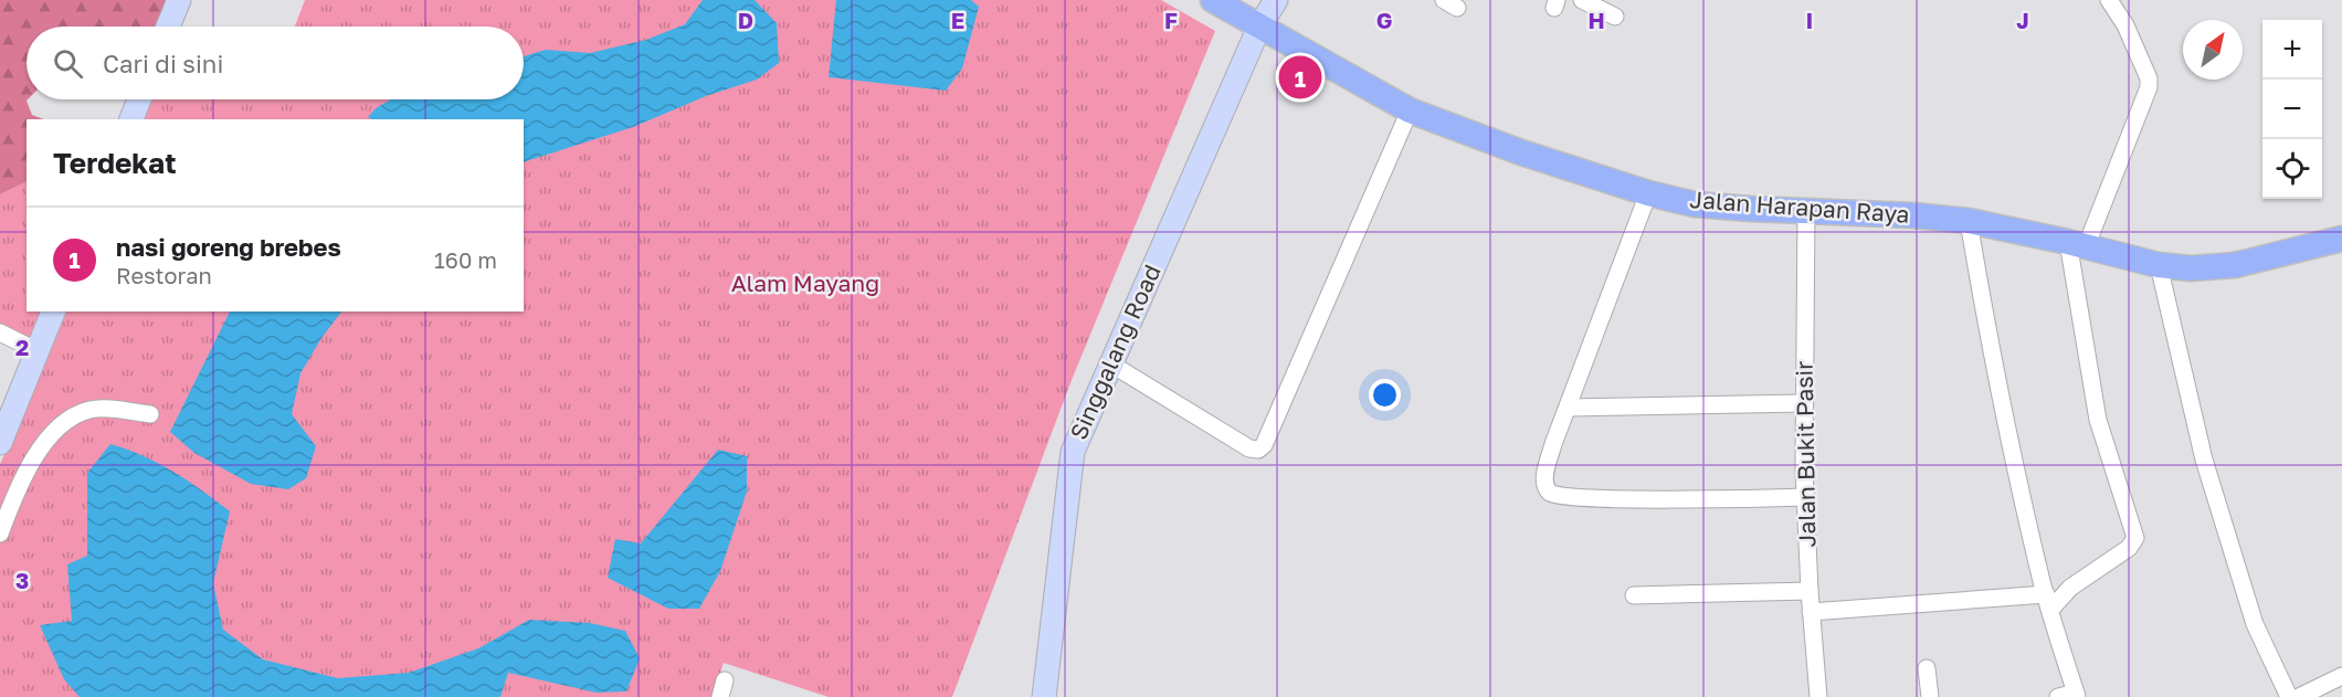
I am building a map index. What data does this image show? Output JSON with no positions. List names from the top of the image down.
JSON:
{
  "streets": {
    "main road": ["Jalan Harapan Raya", "Singgalang Road"],
    "street": ["Jalan Bukit Pasir"]
  },
  "crossings": [
    ["Jalan Harapan Raya", "Singgalang Road"],
    ["Jalan Harapan Raya", "Jalan Bukit Pasir"]
  ],
  "parks": ["Alam Mayang"],
  "north": "top right",
  "page": {
    "map_buttons": ["+", "−"],
    "search": "Cari di sini",
    "pins": "1",
    "heading": "Terdekat",
    "list": [
      {
        "mark": "1",
        "name": "nasi goreng brebes",
        "note": "Restoran",
        "value": "160 m"
      }
    ]
  },
  "grid": {
    "columns": [
      "D",
      "E",
      "F",
      "G",
      "H",
      "I",
      "J"
    ],
    "rows": ["2", "3"]
  }
}
